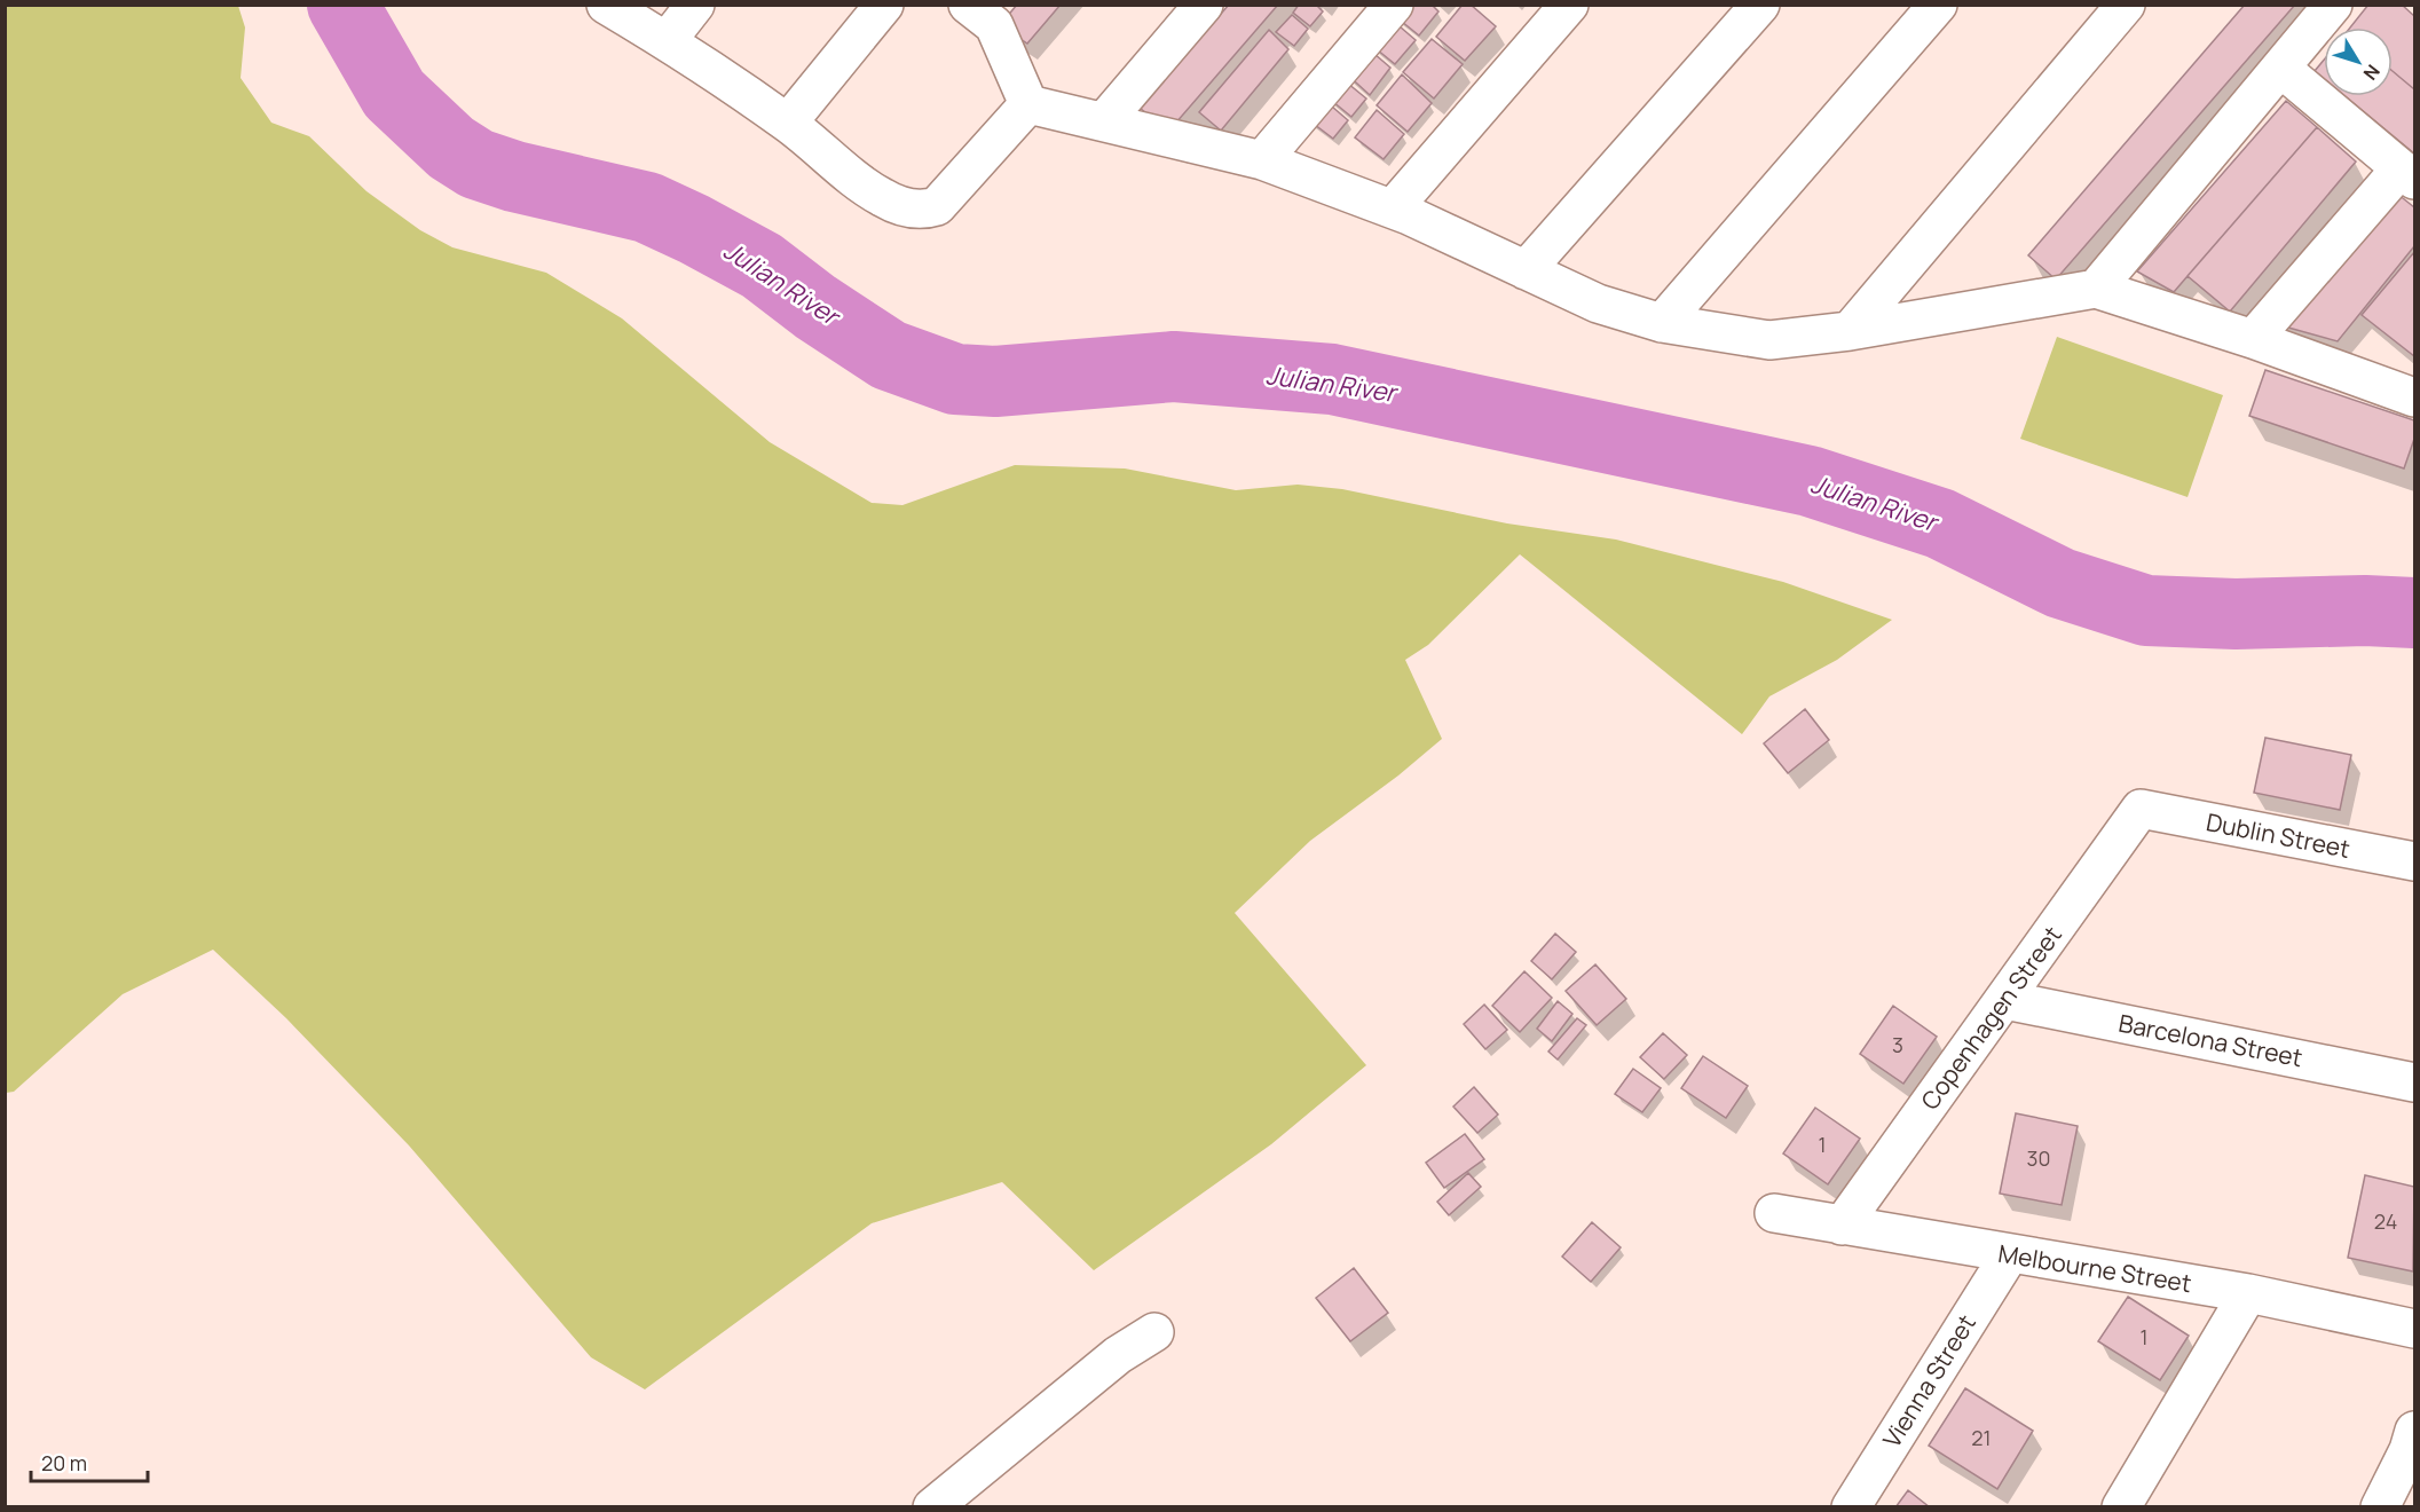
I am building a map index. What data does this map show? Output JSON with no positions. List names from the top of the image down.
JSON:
{
  "streets": {
    "street": [
      "Dublin Street",
      "Copenhagen Street",
      "Barcelona Street",
      "Melbourne Street",
      "Vienna Street"
    ]
  },
  "crossings": [
    ["Dublin Street", "Copenhagen Street"],
    ["Copenhagen Street", "Barcelona Street"],
    ["Copenhagen Street", "Melbourne Street"],
    ["Melbourne Street", "Vienna Street"]
  ],
  "water": ["Julian River"],
  "house_numbers": [
    "3",
    "1",
    "30",
    "24",
    "1",
    "21"
  ],
  "scale_bar": "20 m",
  "north": "bottom right"
}
